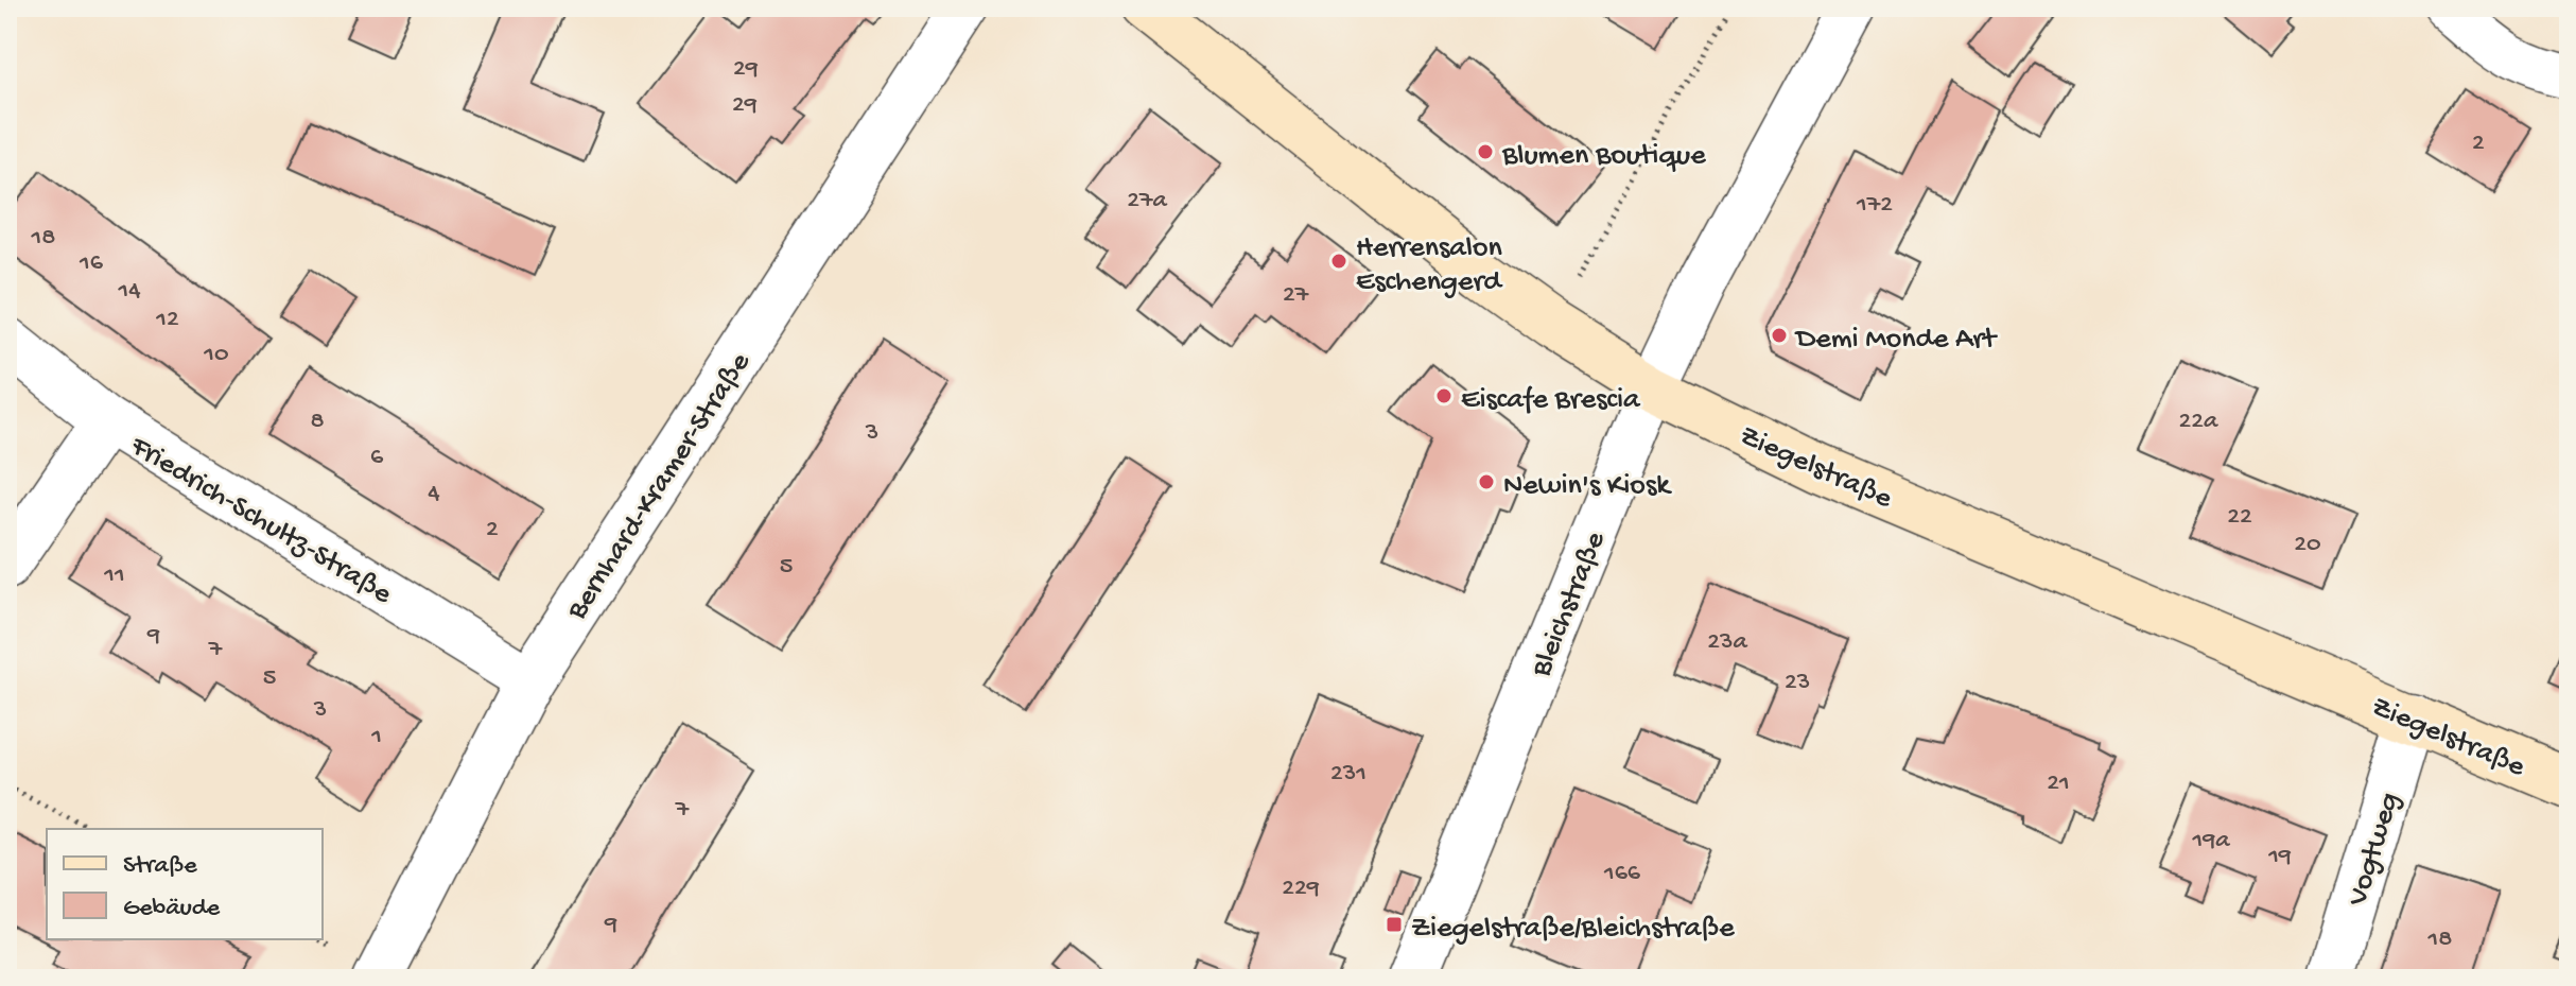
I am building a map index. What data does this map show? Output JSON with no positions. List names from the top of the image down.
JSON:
{
  "streets": {
    "street": [
      "Ziegelstraße",
      "Bernhard-Kramer-Straße",
      "Friedrich-Schultz-Straße",
      "Bleichstraße",
      "Vogtweg"
    ]
  },
  "crossings": [
    ["Ziegelstraße", "Bleichstraße"],
    ["Ziegelstraße", "Vogtweg"],
    ["Bernhard-Kramer-Straße", "Friedrich-Schultz-Straße"]
  ],
  "places": {
    "other": [
      "Blumen Boutique",
      "Herrensalon Eschengerd",
      "Demi Monde Art",
      "Eiscafe Brescia",
      "Newin's Kiosk"
    ],
    "transit": ["Ziegelstraße/Bleichstraße"]
  },
  "house_numbers": [
    "29",
    "29",
    "2",
    "27a",
    "172",
    "18",
    "16",
    "14",
    "27",
    "12",
    "10",
    "8",
    "22a",
    "3",
    "6",
    "4",
    "22",
    "2",
    "20",
    "5",
    "11",
    "9",
    "23a",
    "7",
    "5",
    "23",
    "3",
    "1",
    "231",
    "21",
    "7",
    "19a",
    "19",
    "166",
    "229",
    "9",
    "18"
  ],
  "legend": ["Straße", "Gebäude"]
}
